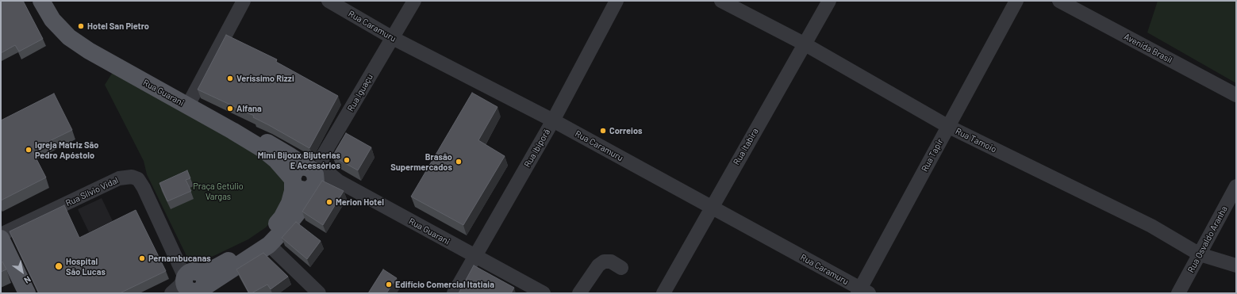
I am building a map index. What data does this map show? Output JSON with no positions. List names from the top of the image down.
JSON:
{
  "streets": {
    "main road": ["Rua Guarani"],
    "street": [
      "Rua Caramuru",
      "Avenida Brasil",
      "Rua Iguaçu",
      "Rua Tamoio",
      "Rua Itabira",
      "Rua Ibiporã",
      "Rua Tapir",
      "Rua Silvio Vidal",
      "Rua Osvaldo Aranha"
    ]
  },
  "crossings": [
    ["Rua Caramuru", "Rua Iguaçu"],
    ["Rua Caramuru", "Rua Itabira"],
    ["Rua Caramuru", "Rua Ibiporã"],
    ["Rua Caramuru", "Rua Tapir"],
    ["Rua Guarani", "Rua Ibiporã"],
    ["Rua Tamoio", "Rua Itabira"],
    ["Rua Tamoio", "Rua Tapir"],
    ["Rua Tamoio", "Rua Osvaldo Aranha"]
  ],
  "parks": ["Praça Getúlio Vargas"],
  "places": [
    "Hotel San Pietro",
    "Veríssimo Rizzi",
    "Alfana",
    "Correios",
    "Igreja Matriz São Pedro Apóstolo",
    "Mimi Bijoux Bijuterias E Acessórios",
    "Brasão Supermercados",
    "Merion Hotel",
    "Pernambucanas",
    "Hospital São Lucas",
    "Edifício Comercial Itatiaia"
  ],
  "north": "bottom right"
}
